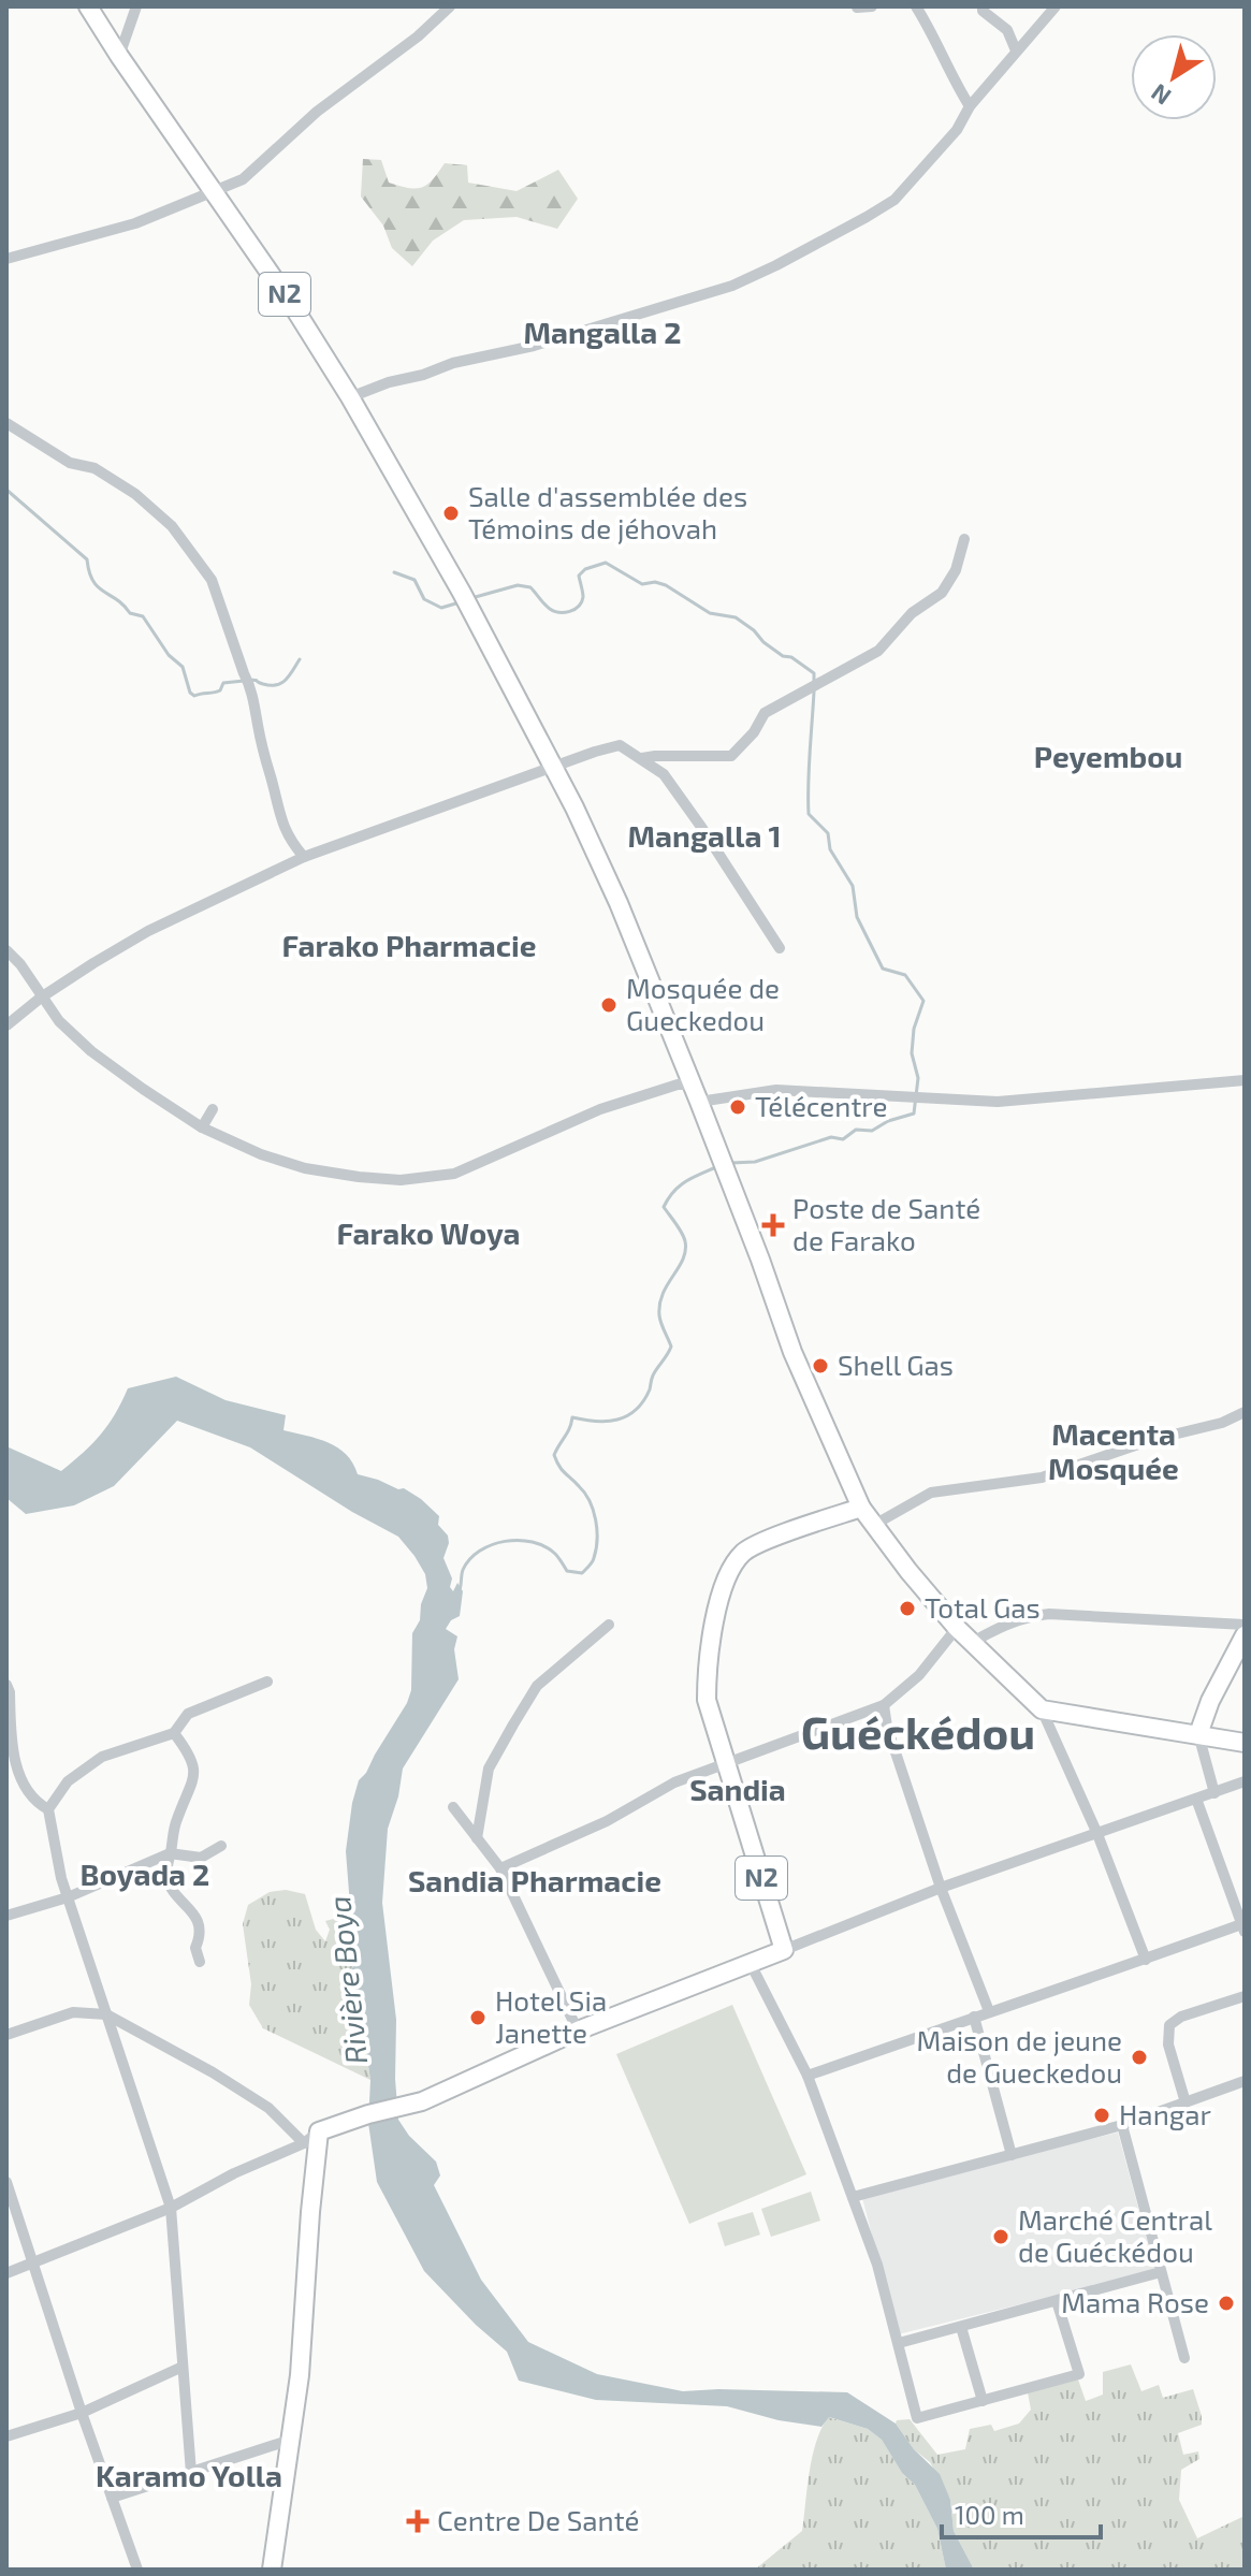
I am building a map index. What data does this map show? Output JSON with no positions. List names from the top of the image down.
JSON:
{
  "streets": {
    "main road": ["N2"]
  },
  "districts": [
    "Mangalla 2",
    "Peyembou",
    "Mangalla 1",
    "Farako Pharmacie",
    "Farako Woya",
    "Macenta Mosquée",
    "Guéckédou",
    "Sandia",
    "Boyada 2",
    "Sandia Pharmacie",
    "Karamo Yolla"
  ],
  "water": ["Rivière Boya"],
  "places": {
    "other": [
      "Salle d'assemblée des Témoins de jéhovah",
      "Mosquée de Gueckedou",
      "Télécentre",
      "Shell Gas",
      "Total Gas",
      "Hotel Sia Janette",
      "Maison de jeune de Gueckedou",
      "Hangar",
      "Marché Central de Guéckédou",
      "Mama Rose"
    ],
    "health": ["Poste de Santé de Farako", "Centre De Santé"]
  },
  "scale_bar": "100 m",
  "north": "bottom left"
}
